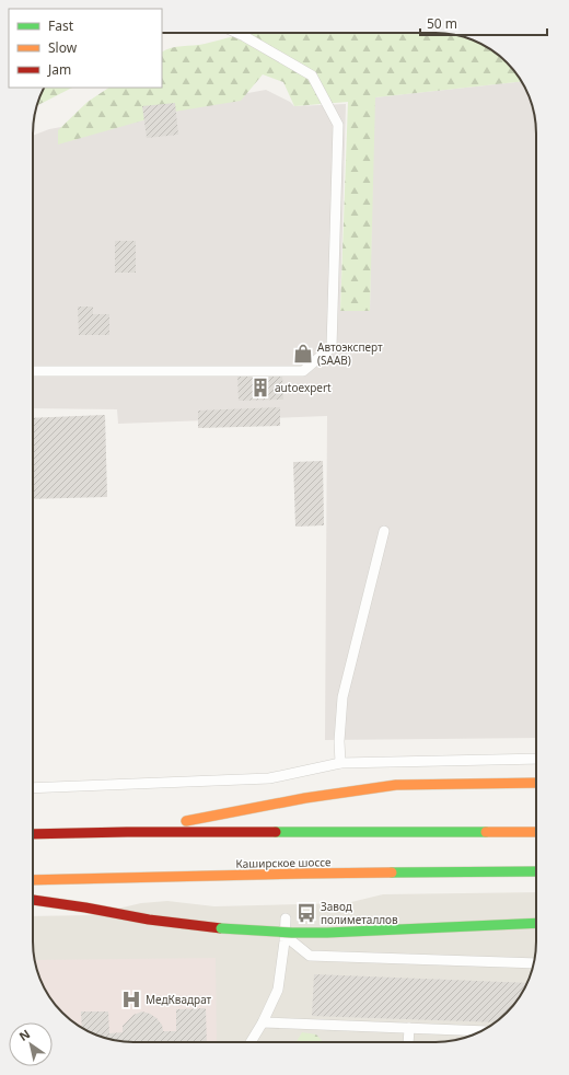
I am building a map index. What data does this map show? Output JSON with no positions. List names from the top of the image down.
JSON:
{
  "streets": {
    "main road": ["Каширское шоссе"]
  },
  "places": {
    "shop": ["Автоэксперт (SAAB)"],
    "building": ["autoexpert"],
    "bus stop": ["Завод полиметаллов"],
    "hospital": ["МедКвадрат"]
  },
  "legend": ["Fast", "Slow", "Jam"],
  "scale_bar": "50 m",
  "north": "top left"
}
